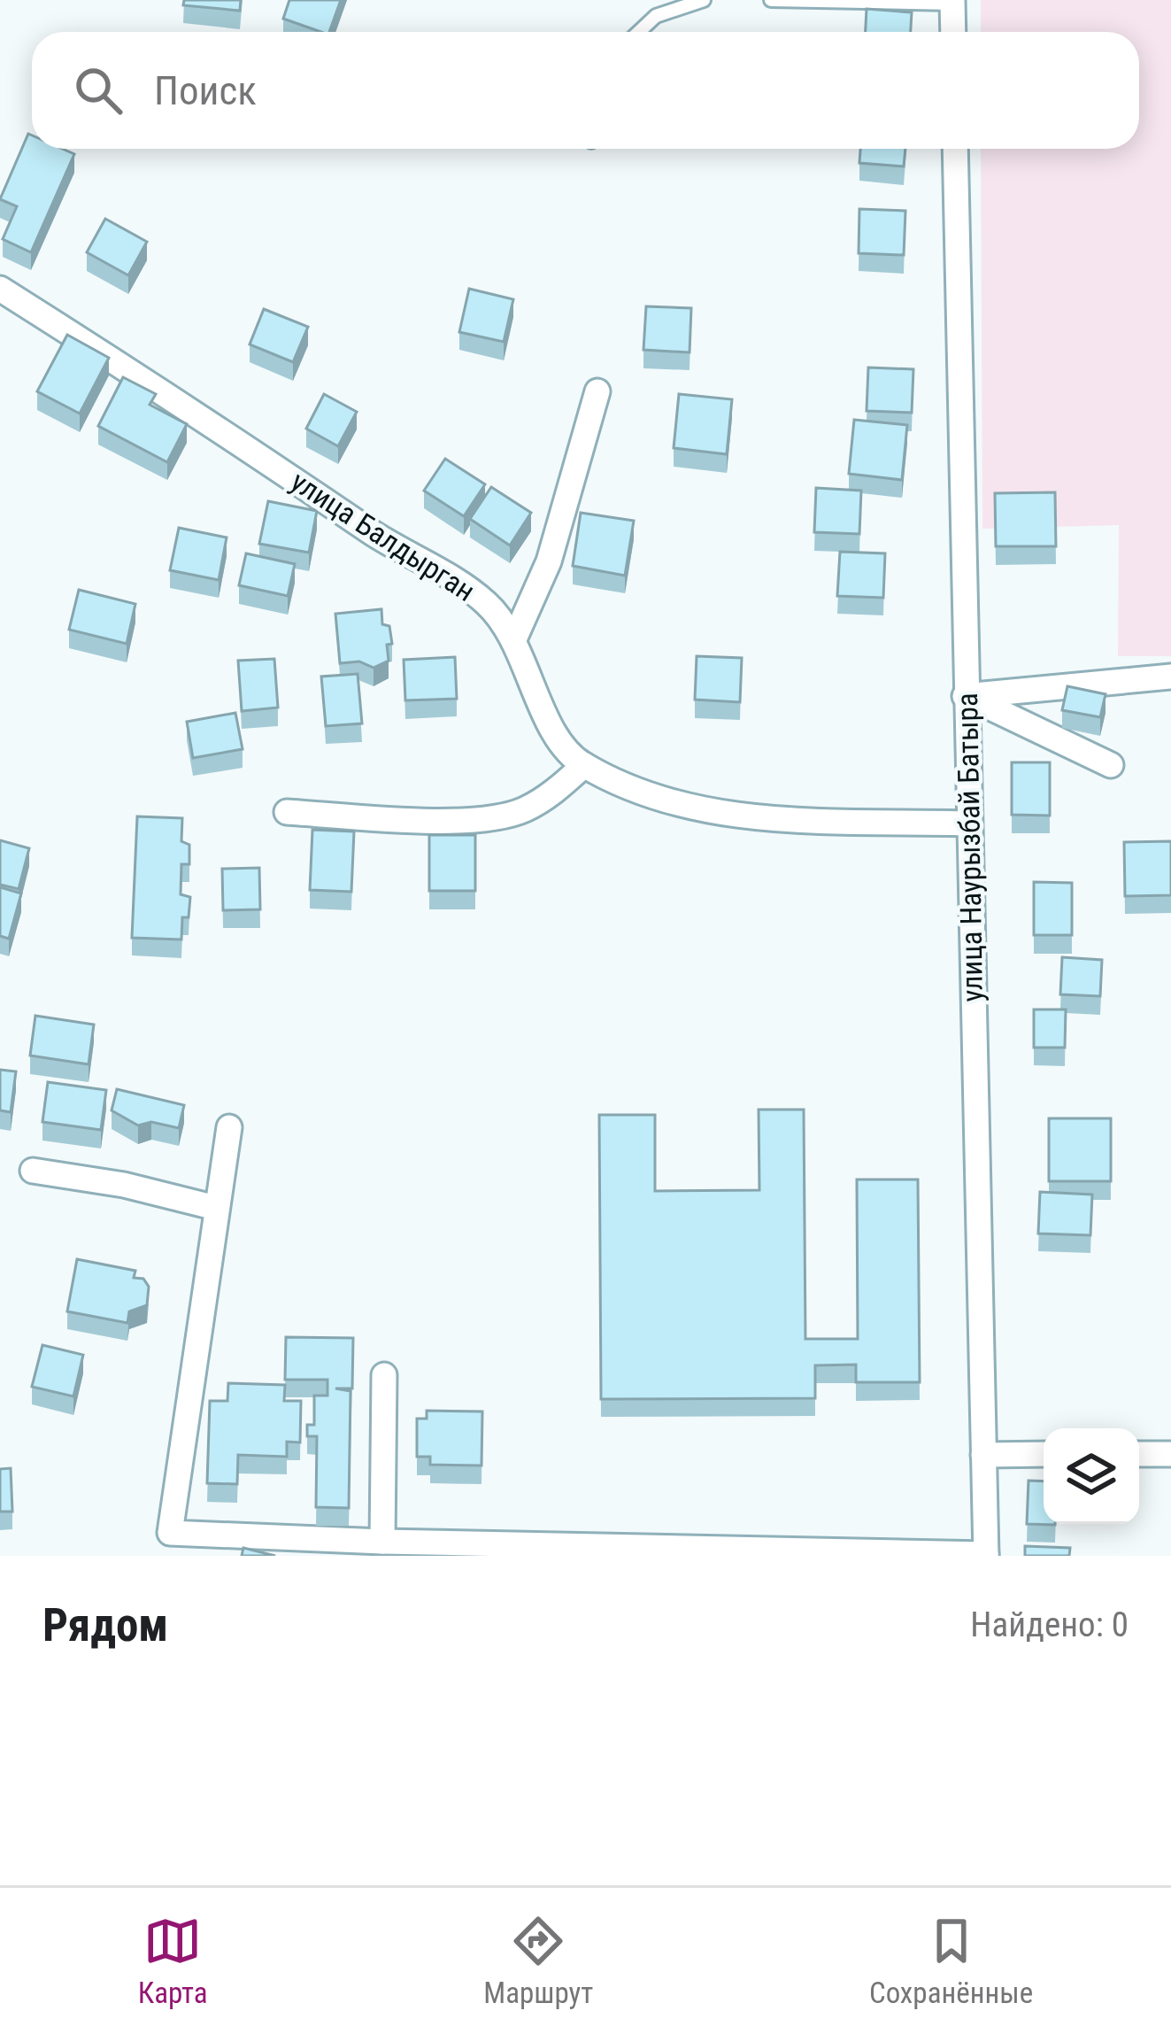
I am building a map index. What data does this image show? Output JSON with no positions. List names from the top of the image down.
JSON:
{
  "streets": {
    "street": ["улица Балдырган", "улица Наурызбай Батыра"]
  },
  "crossings": [
    ["улица Балдырган", "улица Наурызбай Батыра"]
  ],
  "page": {
    "search": "Поиск",
    "heading": ["Рядом", "Найдено: 0"],
    "nav": ["Карта", "Маршрут", "Сохранённые"]
  }
}
